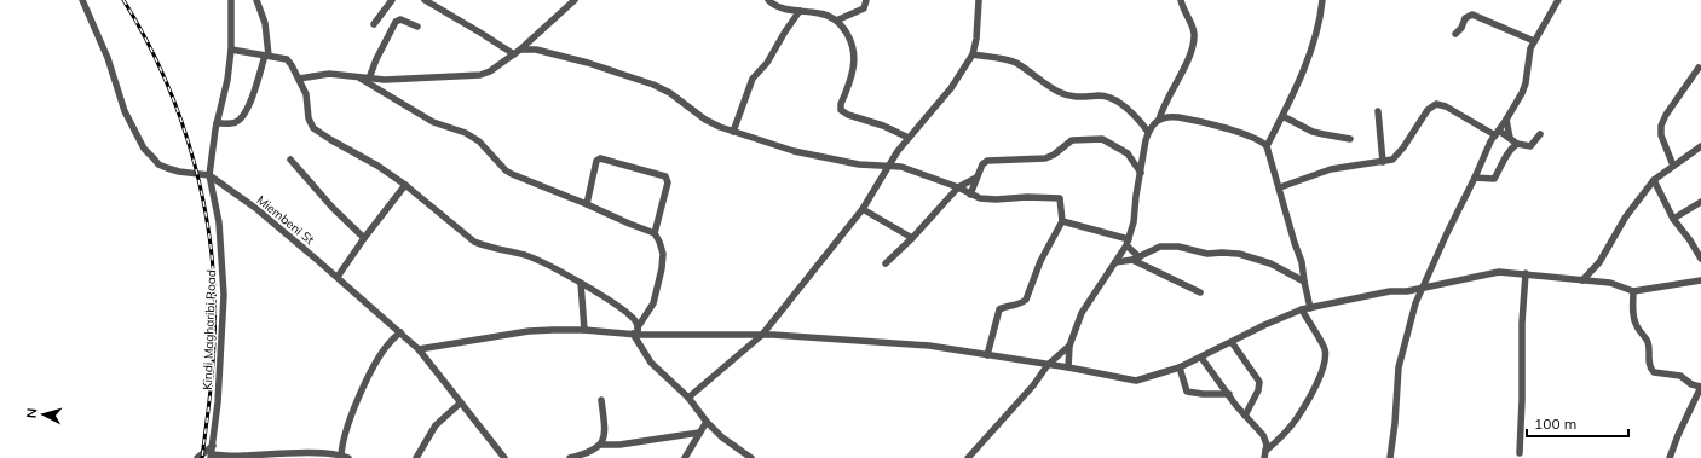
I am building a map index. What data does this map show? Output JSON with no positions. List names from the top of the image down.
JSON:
{
  "streets": {
    "street": ["Miembeni St", "Kindi Magharibi Road"]
  },
  "crossings": [
    ["Miembeni St", "Kindi Magharibi Road"]
  ],
  "scale_bar": "100 m",
  "north": "left"
}
